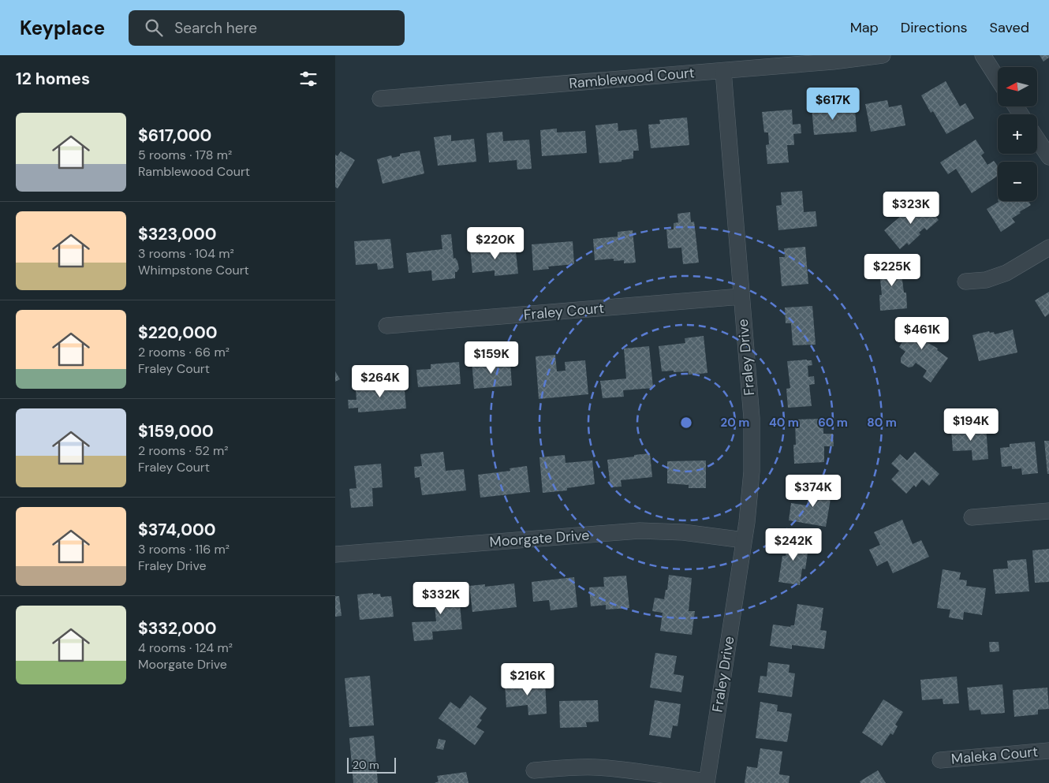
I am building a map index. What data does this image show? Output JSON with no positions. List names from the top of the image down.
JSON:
{
  "streets": {
    "street": [
      "Ramblewood Court",
      "Fraley Court",
      "Fraley Drive",
      "Moorgate Drive",
      "Maleka Court"
    ]
  },
  "crossings": [
    ["Ramblewood Court", "Fraley Drive"],
    ["Fraley Court", "Fraley Drive"],
    ["Fraley Drive", "Moorgate Drive"]
  ],
  "scale_bar": "20 m",
  "north": "left",
  "page": {
    "header": "Keyplace",
    "search": "Search here",
    "nav": ["Map", "Directions", "Saved"],
    "heading": "12 homes",
    "map_buttons": ["+", "−"],
    "price": [
      "$617K",
      "$323K",
      "$220K",
      "$225K",
      "$461K",
      "$159K",
      "$264K",
      "$194K",
      "$374K",
      "$242K",
      "$332K",
      "$216K"
    ],
    "list": [
      {
        "name": "$617,000",
        "note": "5 rooms · 178 m² · Ramblewood Court"
      },
      {
        "name": "$323,000",
        "note": "3 rooms · 104 m² · Whimpstone Court"
      },
      {
        "name": "$220,000",
        "note": "2 rooms · 66 m² · Fraley Court"
      },
      {
        "name": "$159,000",
        "note": "2 rooms · 52 m² · Fraley Court"
      },
      {
        "name": "$374,000",
        "note": "3 rooms · 116 m² · Fraley Drive"
      },
      {
        "name": "$332,000",
        "note": "4 rooms · 124 m² · Moorgate Drive"
      }
    ],
    "scale": "20 m"
  },
  "rings": [
    "20 m",
    "40 m",
    "60 m",
    "80 m"
  ]
}
